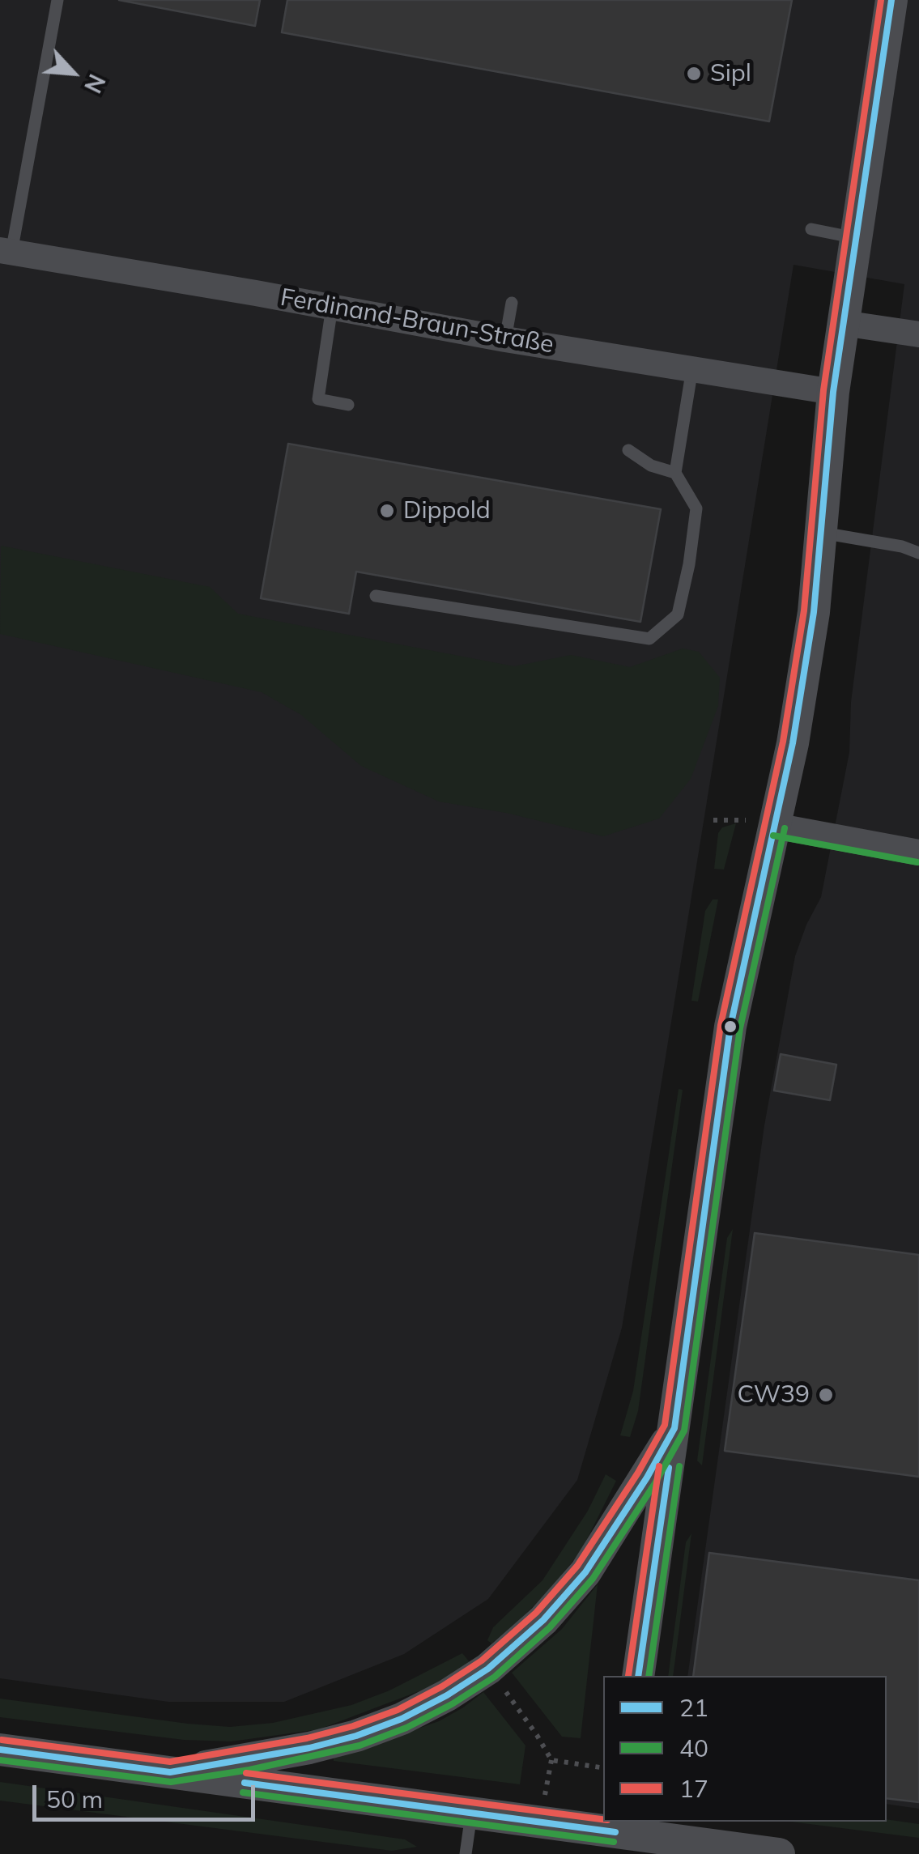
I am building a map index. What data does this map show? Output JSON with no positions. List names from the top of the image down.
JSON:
{
  "streets": {
    "street": ["Ferdinand-Braun-Straße"]
  },
  "places": ["Sipl", "Dippold", "CW39"],
  "lines": ["transit line 21", "transit line 17", "transit line 40"],
  "legend": ["21", "40", "17"],
  "scale_bar": "50 m",
  "north": "bottom right"
}
